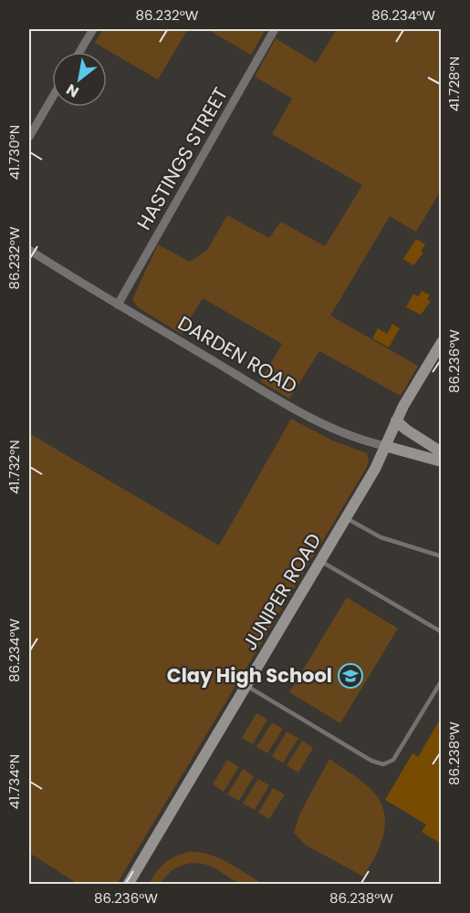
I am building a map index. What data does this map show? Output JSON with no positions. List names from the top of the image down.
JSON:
{
  "streets": {
    "street": ["HASTINGS STREET", "DARDEN ROAD", "JUNIPER ROAD"]
  },
  "crossings": [
    ["HASTINGS STREET", "DARDEN ROAD"],
    ["DARDEN ROAD", "JUNIPER ROAD"]
  ],
  "places": {
    "school or university": ["Clay High School"]
  },
  "north": "bottom left",
  "coordinates": [
    "86.232°W",
    "86.234°W",
    "41.728°N",
    "41.730°N",
    "86.236°W",
    "41.732°N",
    "86.238°W",
    "41.734°N"
  ]
}
